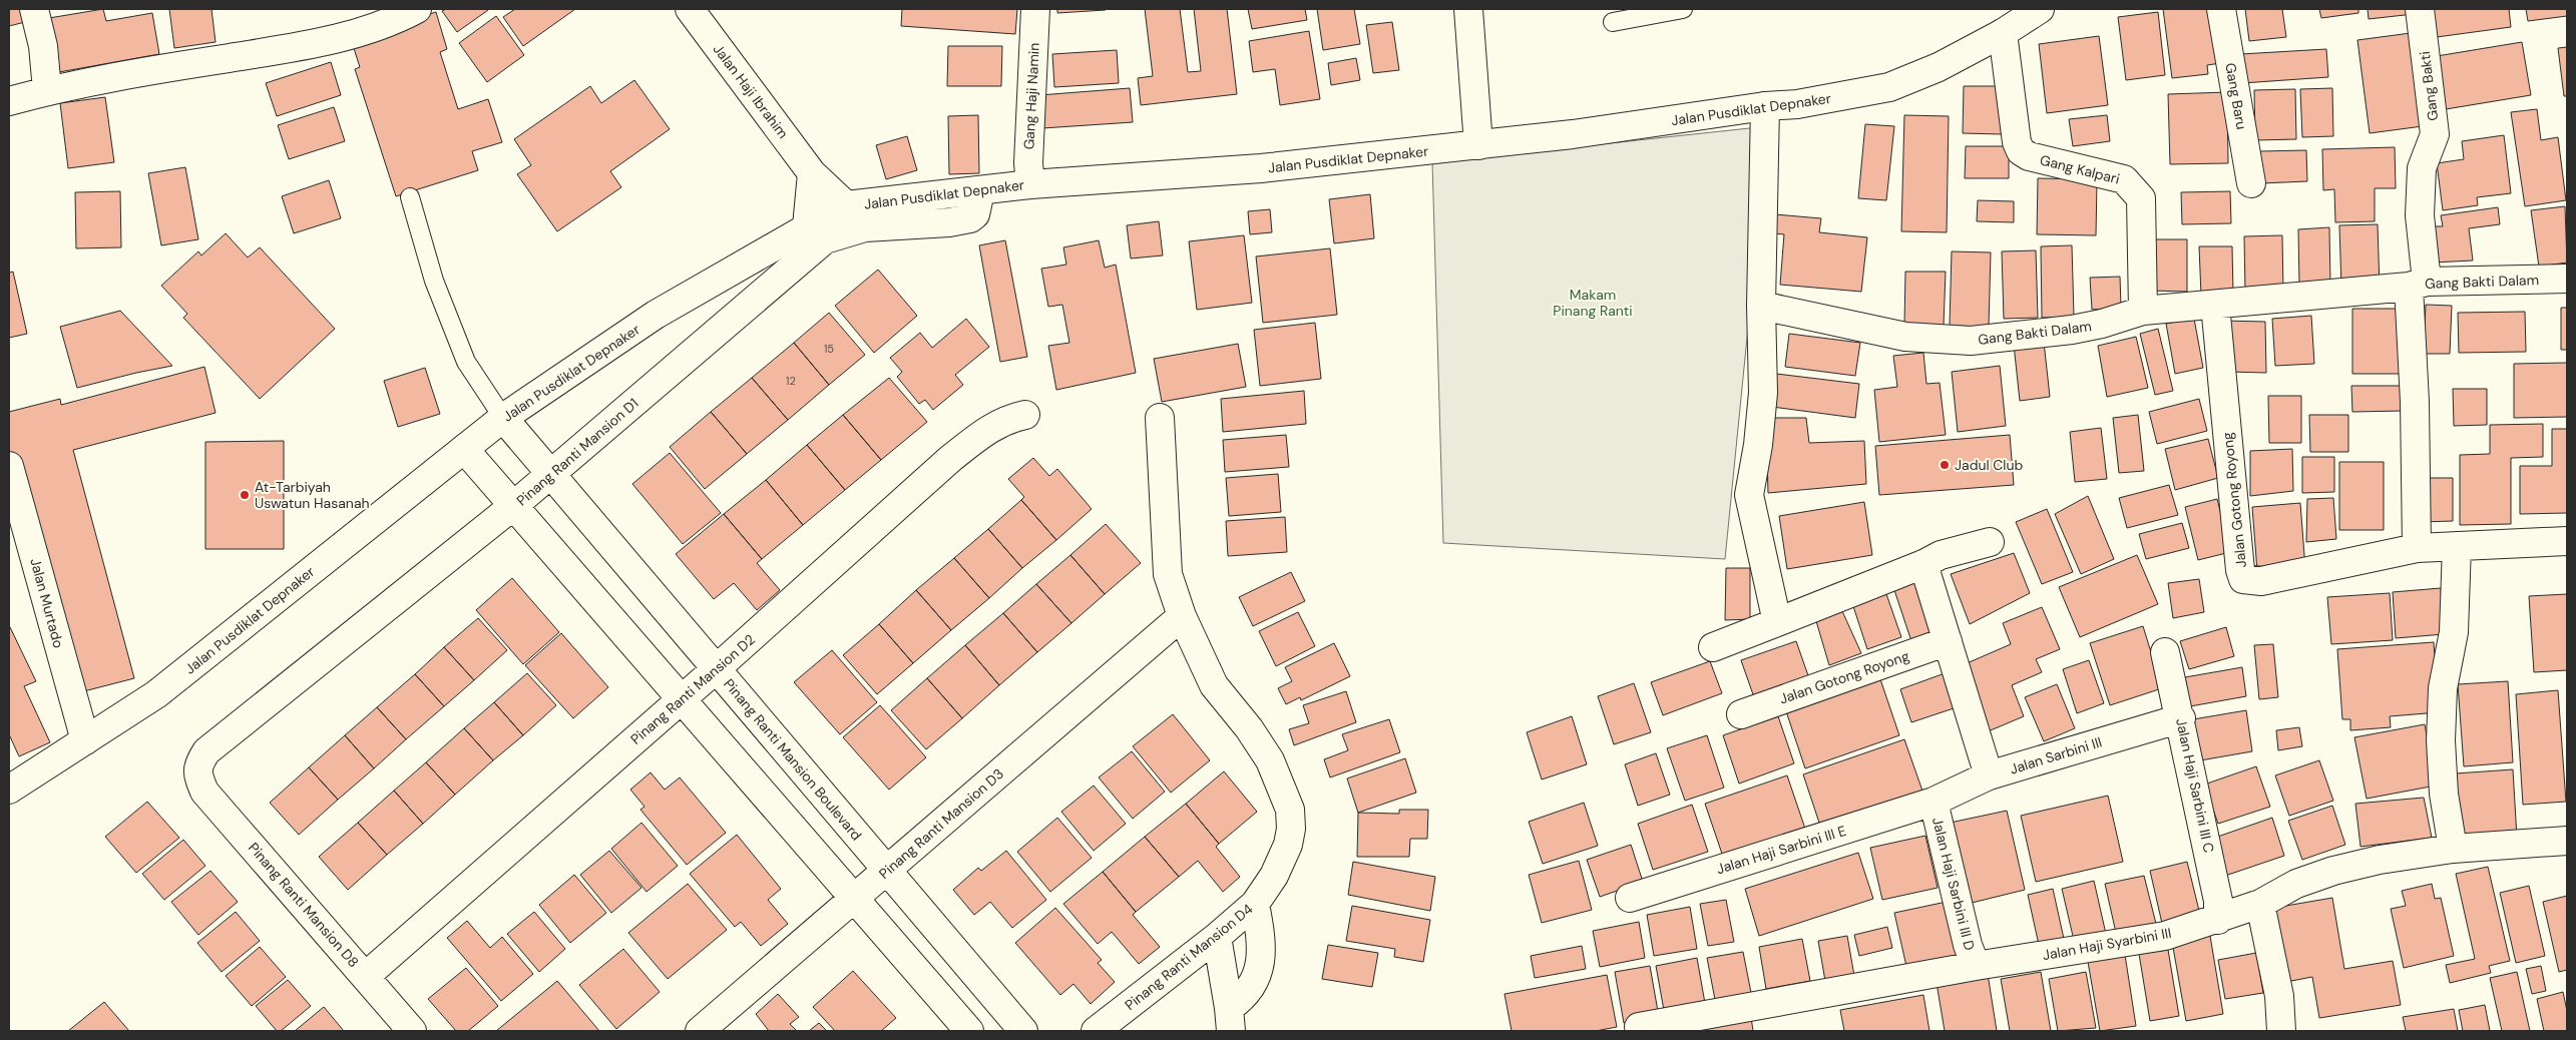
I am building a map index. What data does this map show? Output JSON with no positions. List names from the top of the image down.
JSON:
{
  "streets": {
    "street": [
      "Gang Bakti",
      "Jalan Haji Ibrahim",
      "Gang Haji Namin",
      "Gang Baru",
      "Jalan Pusdiklat Depnaker",
      "Gang Kalpari",
      "Gang Bakti Dalam",
      "Pinang Ranti Mansion D1",
      "Jalan Gotong Royong",
      "Jalan Murtado",
      "Pinang Ranti Mansion D2",
      "Jalan Sarbini III",
      "Pinang Ranti Mansion Boulevard",
      "Jalan Haji Sarbini III C",
      "Pinang Ranti Mansion D3",
      "Jalan Haji Sarbini III E",
      "Jalan Haji Sarbini III D",
      "Pinang Ranti Mansion D8",
      "Jalan Haji Syarbini III",
      "Pinang Ranti Mansion D4"
    ]
  },
  "crossings": [
    ["Gang Bakti", "Gang Bakti Dalam"],
    ["Jalan Haji Ibrahim", "Jalan Pusdiklat Depnaker"],
    ["Gang Haji Namin", "Jalan Pusdiklat Depnaker"],
    ["Jalan Pusdiklat Depnaker", "Gang Kalpari"],
    ["Jalan Pusdiklat Depnaker", "Pinang Ranti Mansion D1"],
    ["Jalan Pusdiklat Depnaker", "Jalan Murtado"],
    ["Jalan Pusdiklat Depnaker", "Pinang Ranti Mansion Boulevard"],
    ["Gang Kalpari", "Gang Bakti Dalam"],
    ["Gang Bakti Dalam", "Jalan Gotong Royong"],
    ["Pinang Ranti Mansion D1", "Pinang Ranti Mansion Boulevard"],
    ["Pinang Ranti Mansion D1", "Pinang Ranti Mansion D8"],
    ["Pinang Ranti Mansion D2", "Pinang Ranti Mansion Boulevard"],
    ["Pinang Ranti Mansion D2", "Pinang Ranti Mansion D8"],
    ["Jalan Sarbini III", "Jalan Haji Sarbini III C"],
    ["Jalan Sarbini III", "Jalan Haji Sarbini III E"],
    ["Jalan Sarbini III", "Jalan Haji Sarbini III D"],
    ["Pinang Ranti Mansion Boulevard", "Pinang Ranti Mansion D3"],
    ["Jalan Haji Sarbini III C", "Jalan Haji Syarbini III"],
    ["Pinang Ranti Mansion D3", "Pinang Ranti Mansion D4"],
    ["Jalan Haji Sarbini III E", "Jalan Haji Sarbini III D"],
    ["Jalan Haji Sarbini III D", "Jalan Haji Syarbini III"]
  ],
  "parks": ["Makam Pinang Ranti"],
  "places": ["Jadul Club", "At-Tarbiyah Uswatun Hasanah"],
  "house_numbers": ["15", "12"]
}
